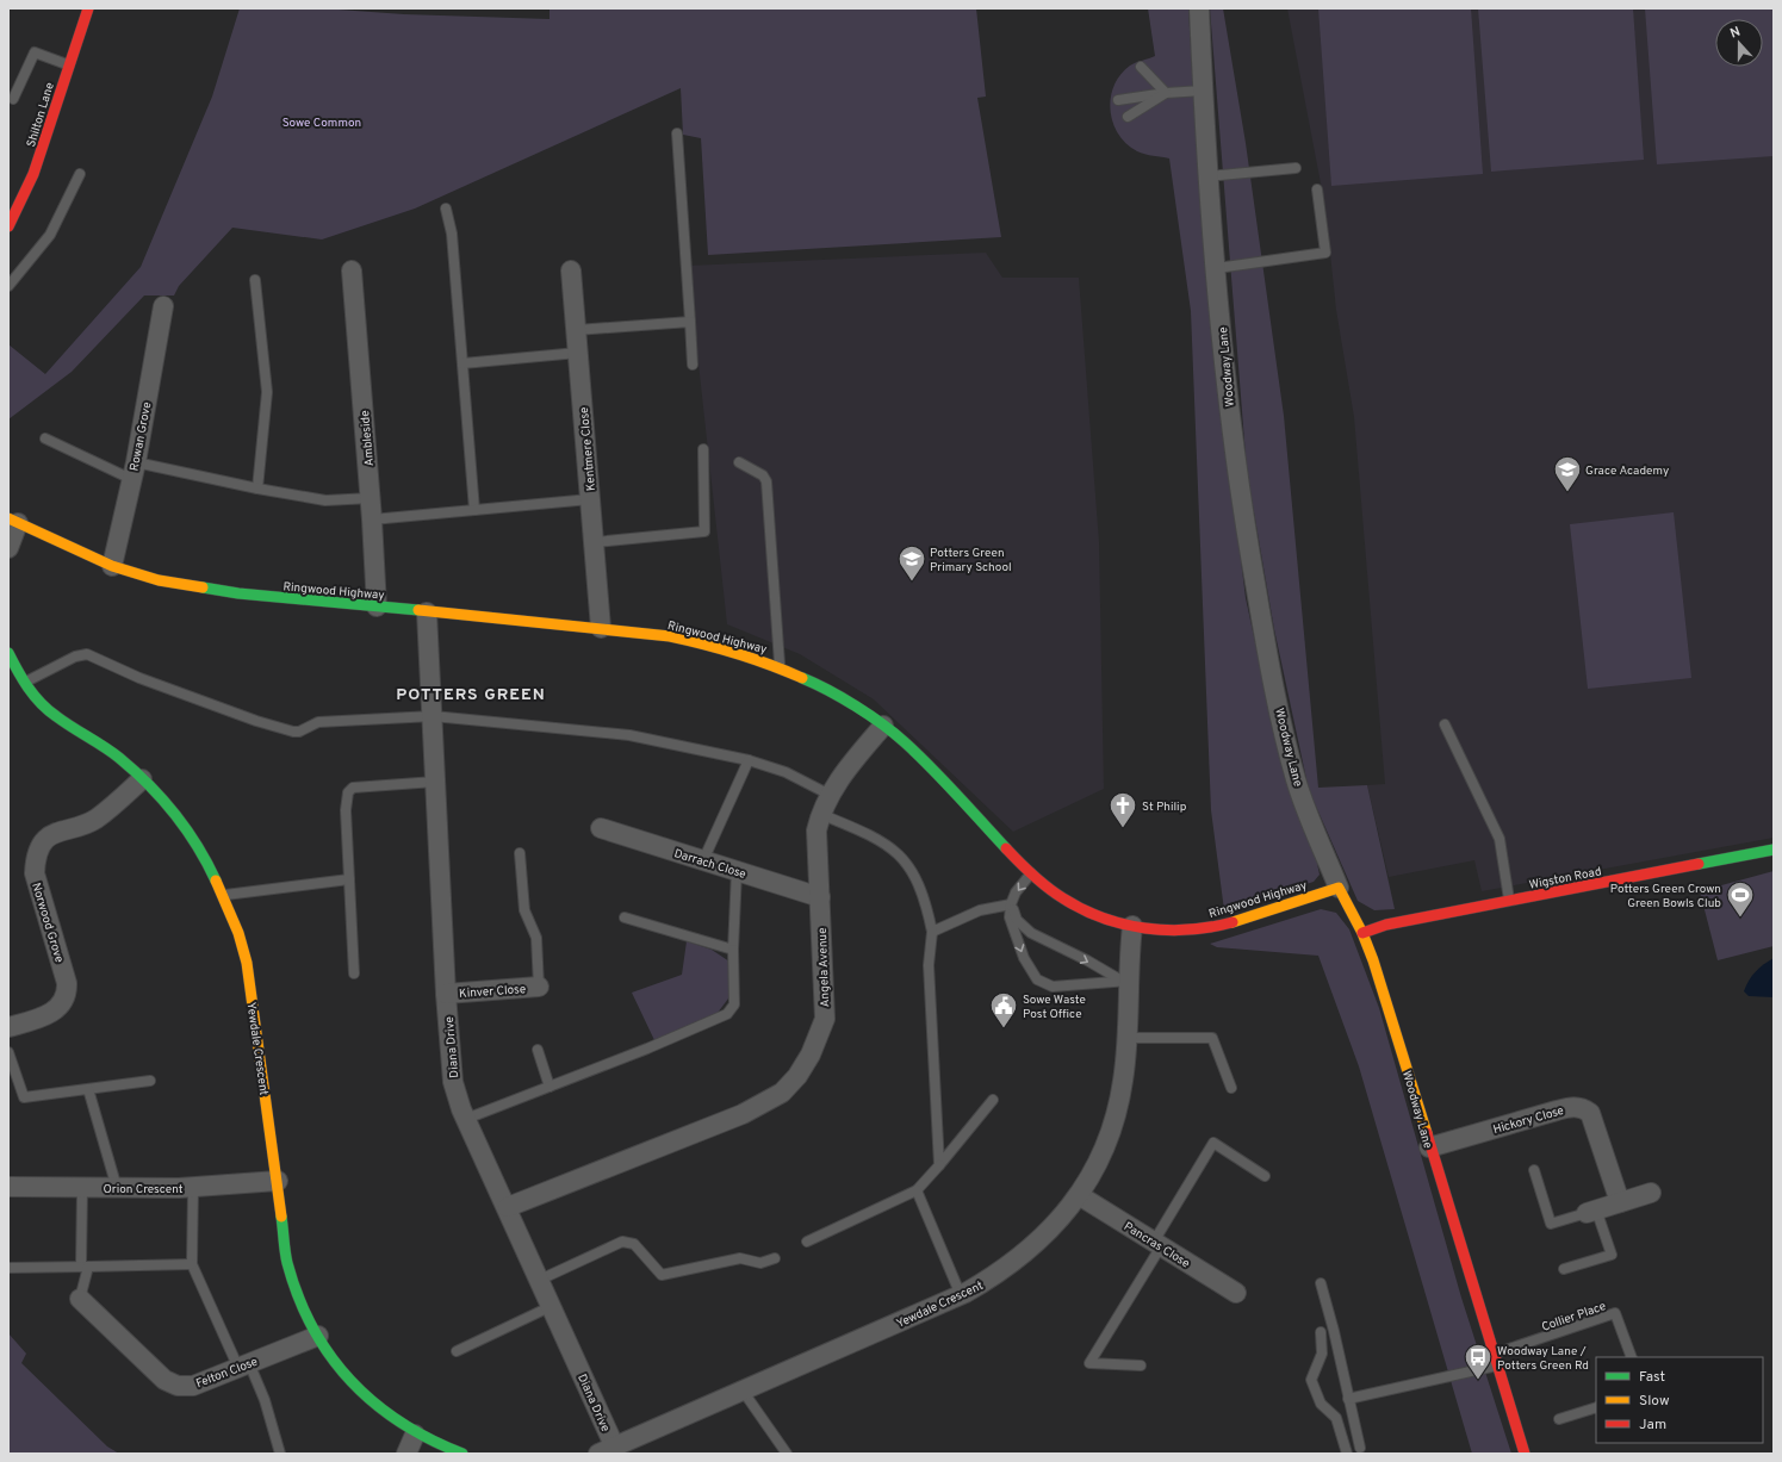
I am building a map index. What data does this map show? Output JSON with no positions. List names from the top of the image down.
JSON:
{
  "streets": {
    "street": [
      "Shilton Lane",
      "Woodway Lane",
      "Rowan Grove",
      "Ambleside",
      "Kentmere Close",
      "Ringwood Highway",
      "Darrach Close",
      "Wigston Road",
      "Norwood Grove",
      "Angela Avenue",
      "Kinver Close",
      "Diana Drive",
      "Yewdale Crescent",
      "Hickory Close",
      "Orion Crescent",
      "Pancras Close",
      "Felton Close"
    ],
    "lane": ["Collier Place"]
  },
  "crossings": [
    ["Woodway Lane", "Ringwood Highway"],
    ["Woodway Lane", "Wigston Road"],
    ["Woodway Lane", "Hickory Close"],
    ["Woodway Lane", "Collier Place"],
    ["Rowan Grove", "Ringwood Highway"],
    ["Ambleside", "Ringwood Highway"],
    ["Kentmere Close", "Ringwood Highway"],
    ["Ringwood Highway", "Angela Avenue"],
    ["Ringwood Highway", "Diana Drive"],
    ["Ringwood Highway", "Yewdale Crescent"],
    ["Darrach Close", "Angela Avenue"],
    ["Norwood Grove", "Yewdale Crescent"],
    ["Angela Avenue", "Diana Drive"],
    ["Kinver Close", "Diana Drive"],
    ["Diana Drive", "Yewdale Crescent"],
    ["Yewdale Crescent", "Orion Crescent"],
    ["Yewdale Crescent", "Pancras Close"],
    ["Yewdale Crescent", "Felton Close"]
  ],
  "districts": ["POTTERS GREEN"],
  "parks": ["Sowe Common"],
  "places": {
    "school or university": ["Grace Academy", "Potters Green Primary School"],
    "church": ["St Philip"],
    "sports": ["Potters Green Crown Green Bowls Club"],
    "public building": ["Sowe Waste Post Office"],
    "bus stop": ["Woodway Lane / Potters Green Rd"]
  },
  "legend": ["Fast", "Slow", "Jam"],
  "north": "top"
}
